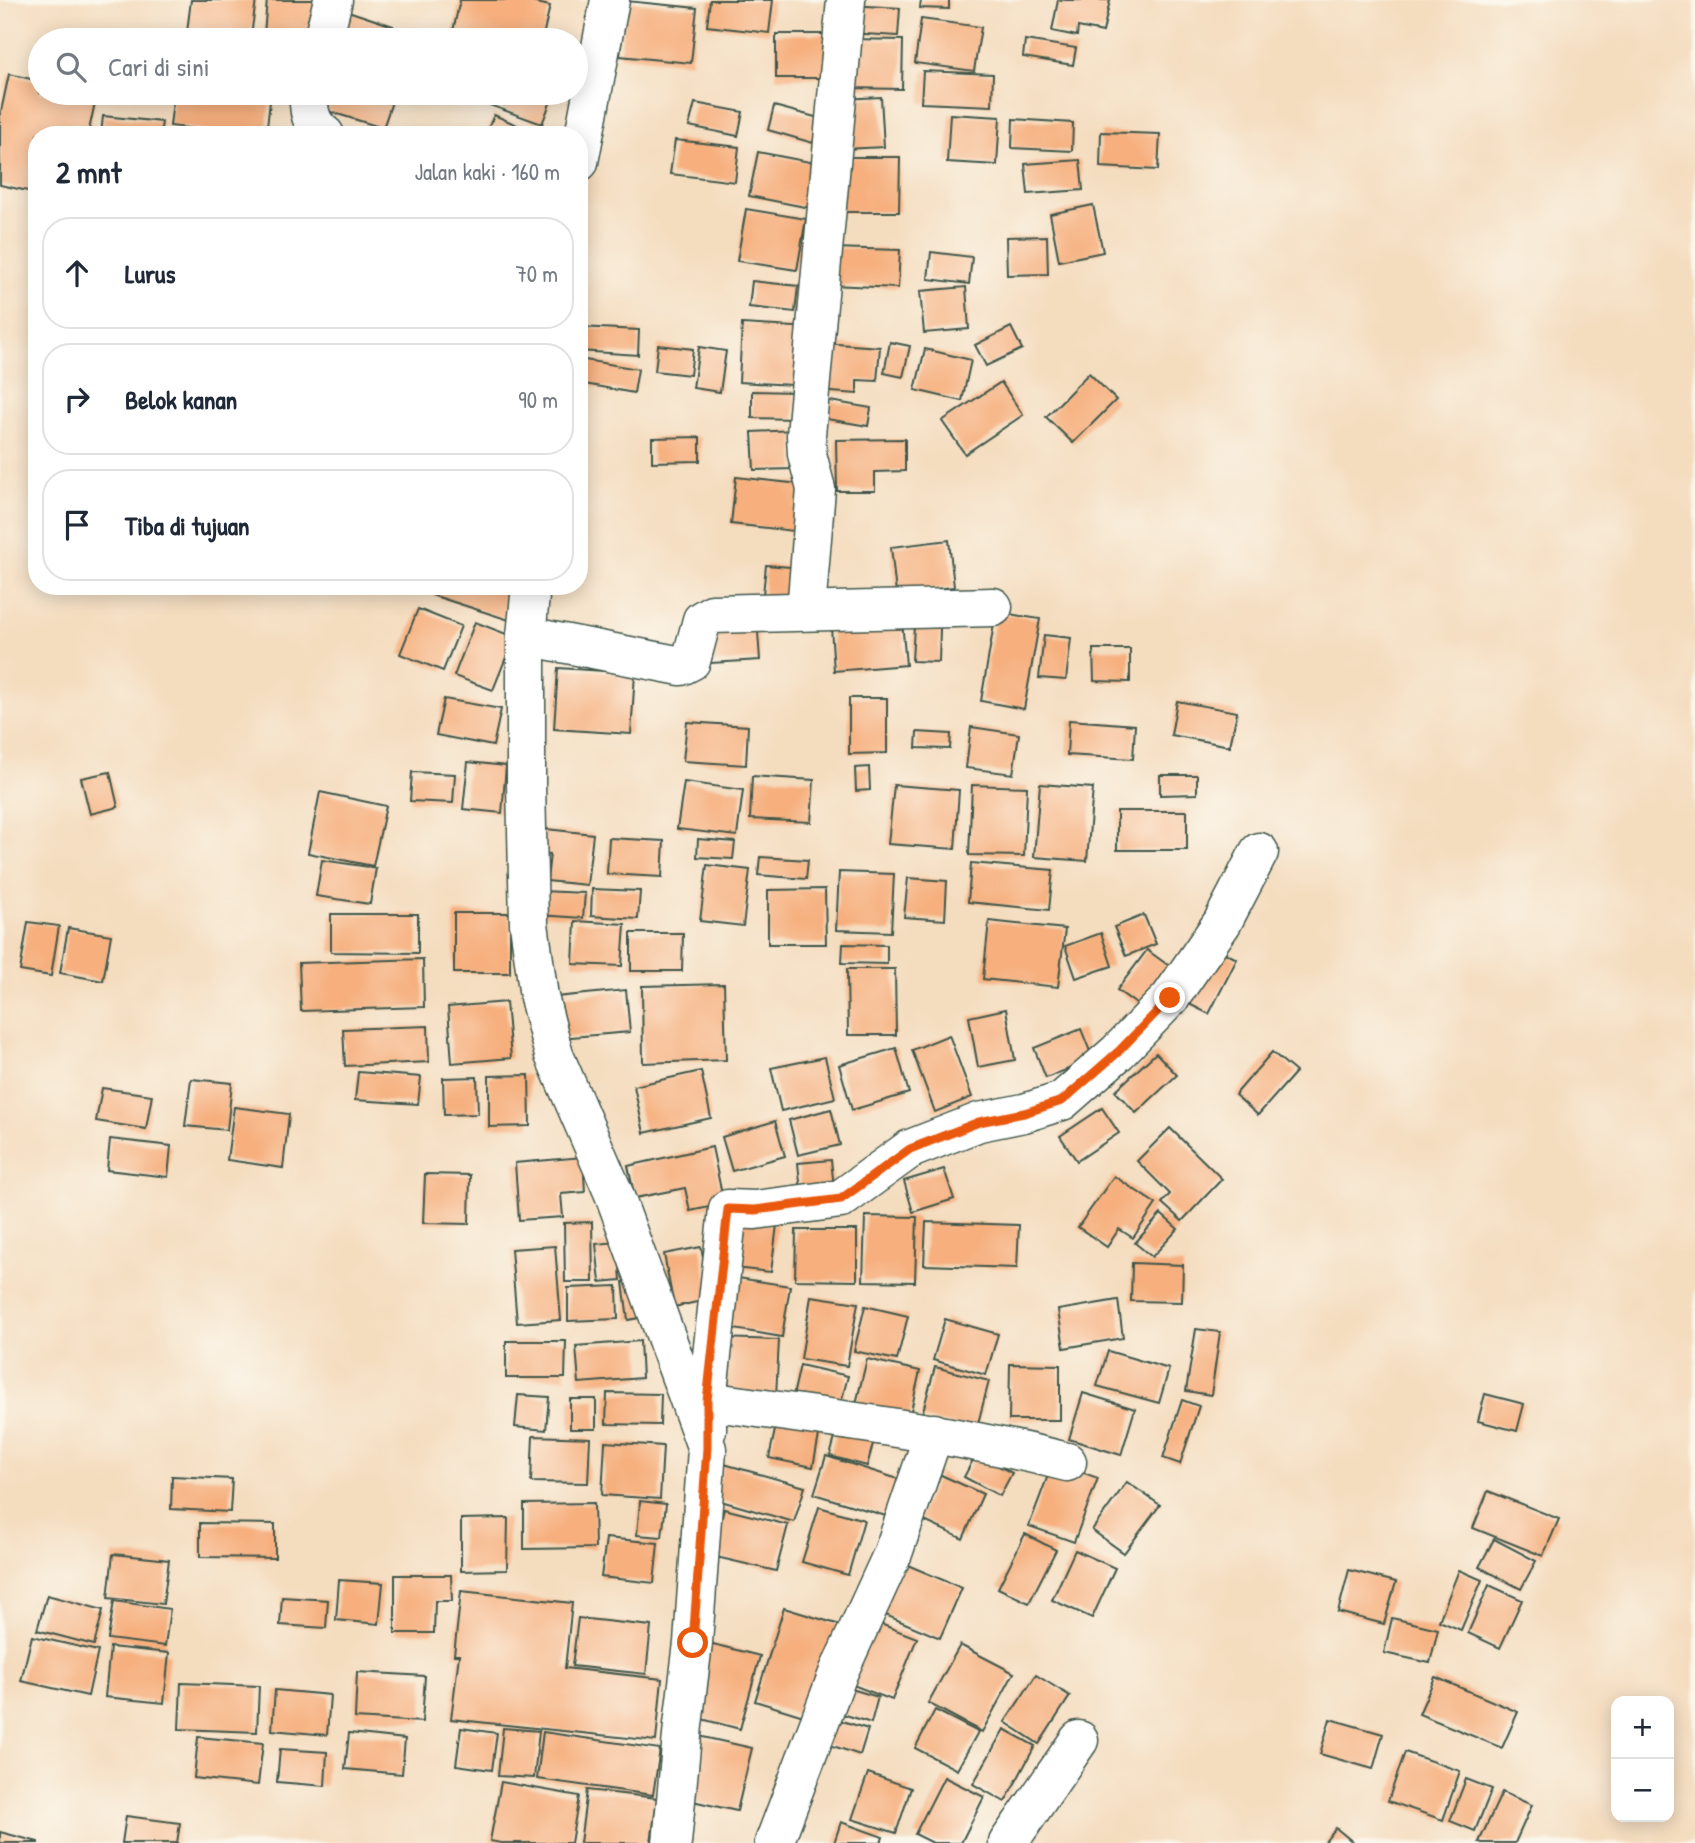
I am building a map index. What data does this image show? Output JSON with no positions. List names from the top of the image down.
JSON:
{
  "page": {
    "search": "Cari di sini",
    "heading": ["2 mnt", "Jalan kaki · 160 m"],
    "list": [
      ["Lurus", "70 m"],
      ["Belok kanan", "90 m"],
      "Tiba di tujuan"
    ],
    "map_buttons": ["+", "−"]
  }
}
